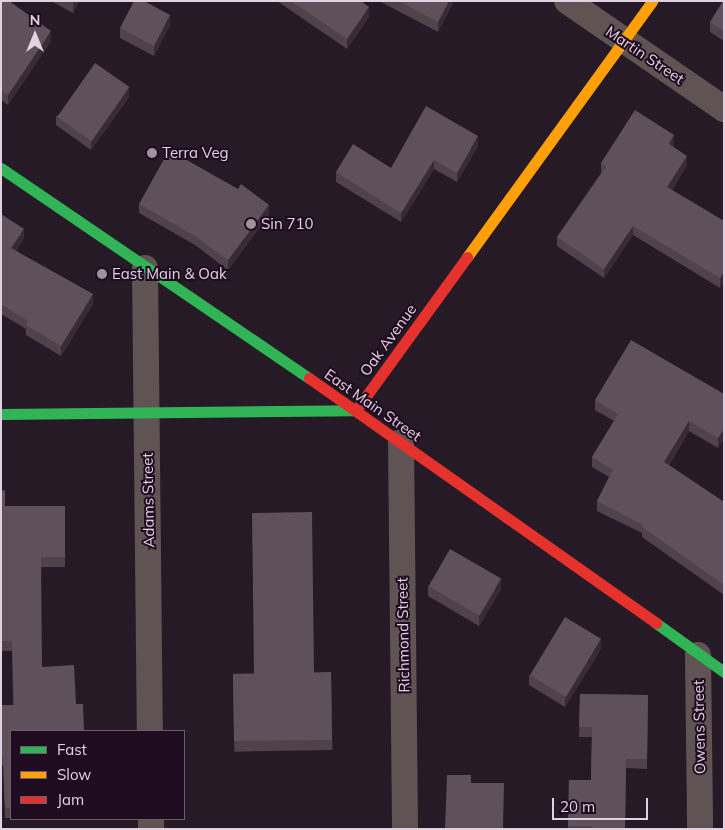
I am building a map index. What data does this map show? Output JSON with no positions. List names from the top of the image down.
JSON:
{
  "streets": {
    "street": [
      "Martin Street",
      "Oak Avenue",
      "East Main Street",
      "Adams Street",
      "Richmond Street",
      "Owens Street"
    ]
  },
  "crossings": [
    ["Martin Street", "Oak Avenue"],
    ["Oak Avenue", "East Main Street"],
    ["East Main Street", "Adams Street"],
    ["East Main Street", "Richmond Street"],
    ["East Main Street", "Owens Street"]
  ],
  "places": ["Terra Veg", "Sin 710", "East Main & Oak"],
  "legend": ["Fast", "Slow", "Jam"],
  "scale_bar": "20 m",
  "north": "top"
}
